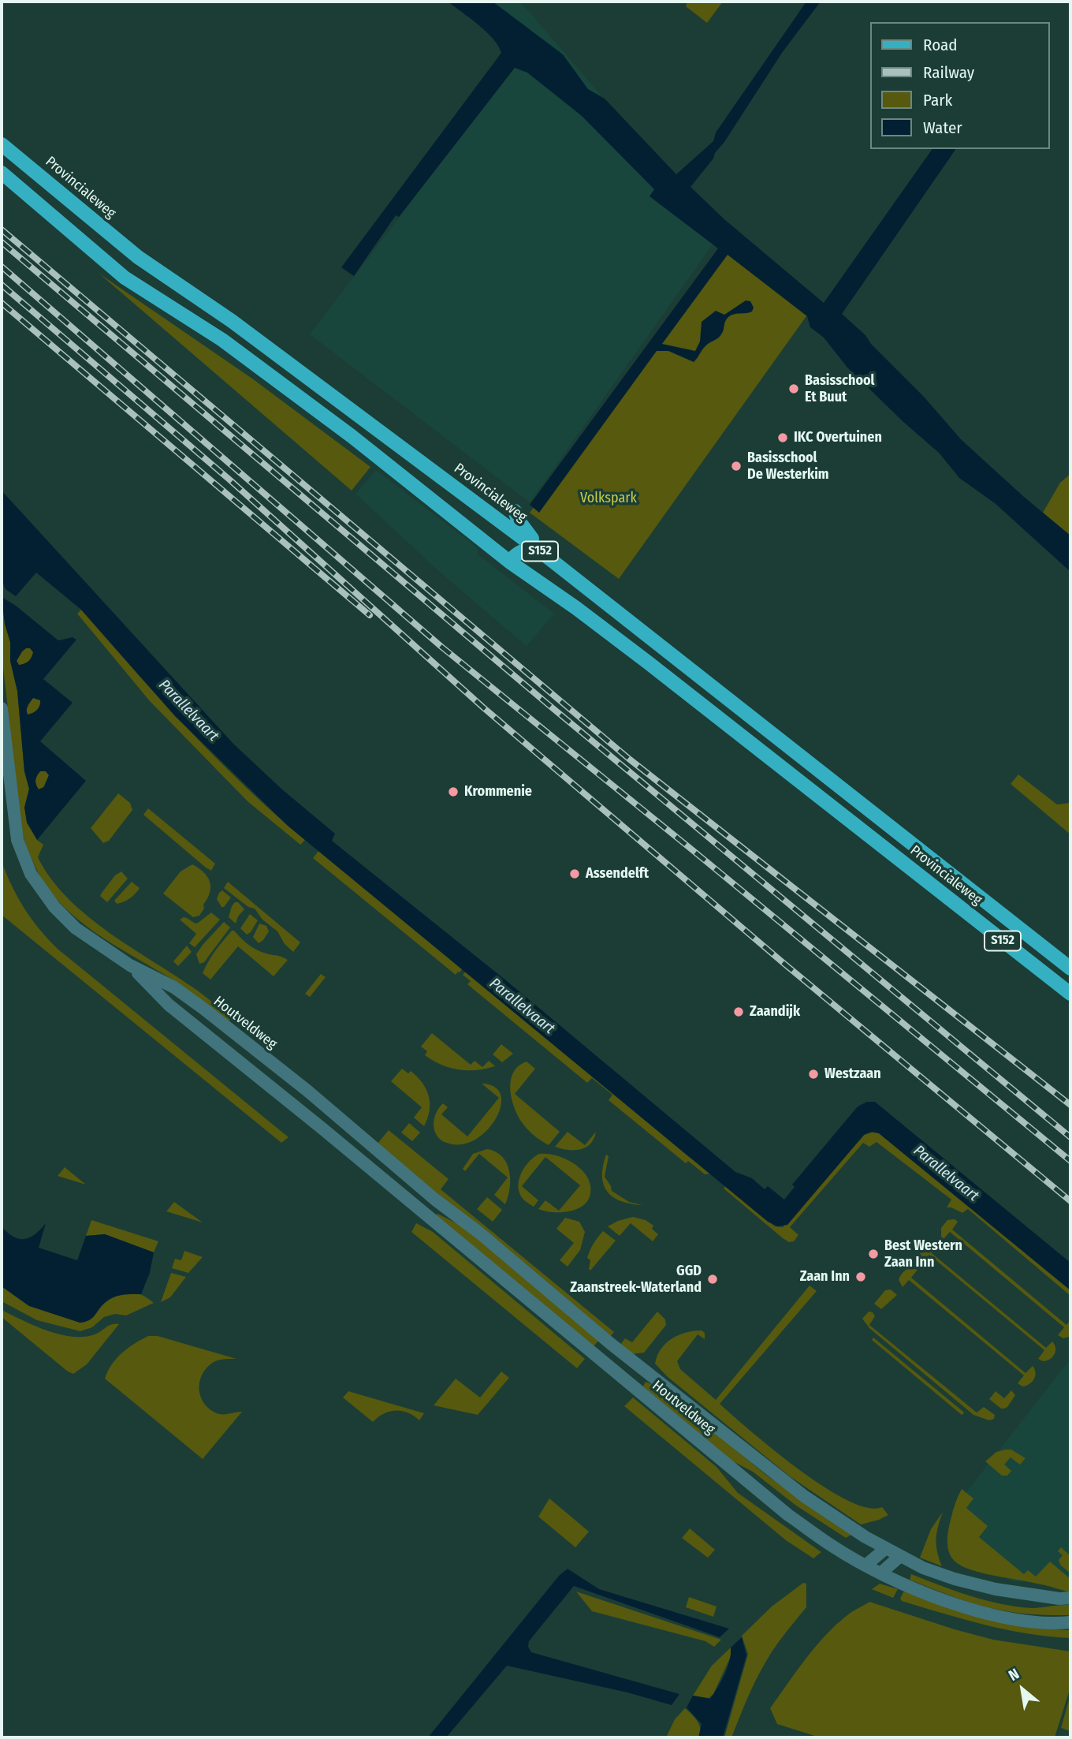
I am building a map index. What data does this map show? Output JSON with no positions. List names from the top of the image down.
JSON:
{
  "streets": {
    "main road": ["Provincialeweg", "S152"],
    "street": ["Houtveldweg"]
  },
  "water": ["Parallelvaart"],
  "parks": ["Volkspark"],
  "places": [
    "Basisschool Et Buut",
    "IKC Overtuinen",
    "Basisschool De Westerkim",
    "Krommenie",
    "Assendelft",
    "Zaandijk",
    "Westzaan",
    "Best Western Zaan Inn",
    "Zaan Inn",
    "GGD Zaanstreek-Waterland"
  ],
  "legend": [
    "Road",
    "Railway",
    "Park",
    "Water"
  ],
  "north": "top left"
}
